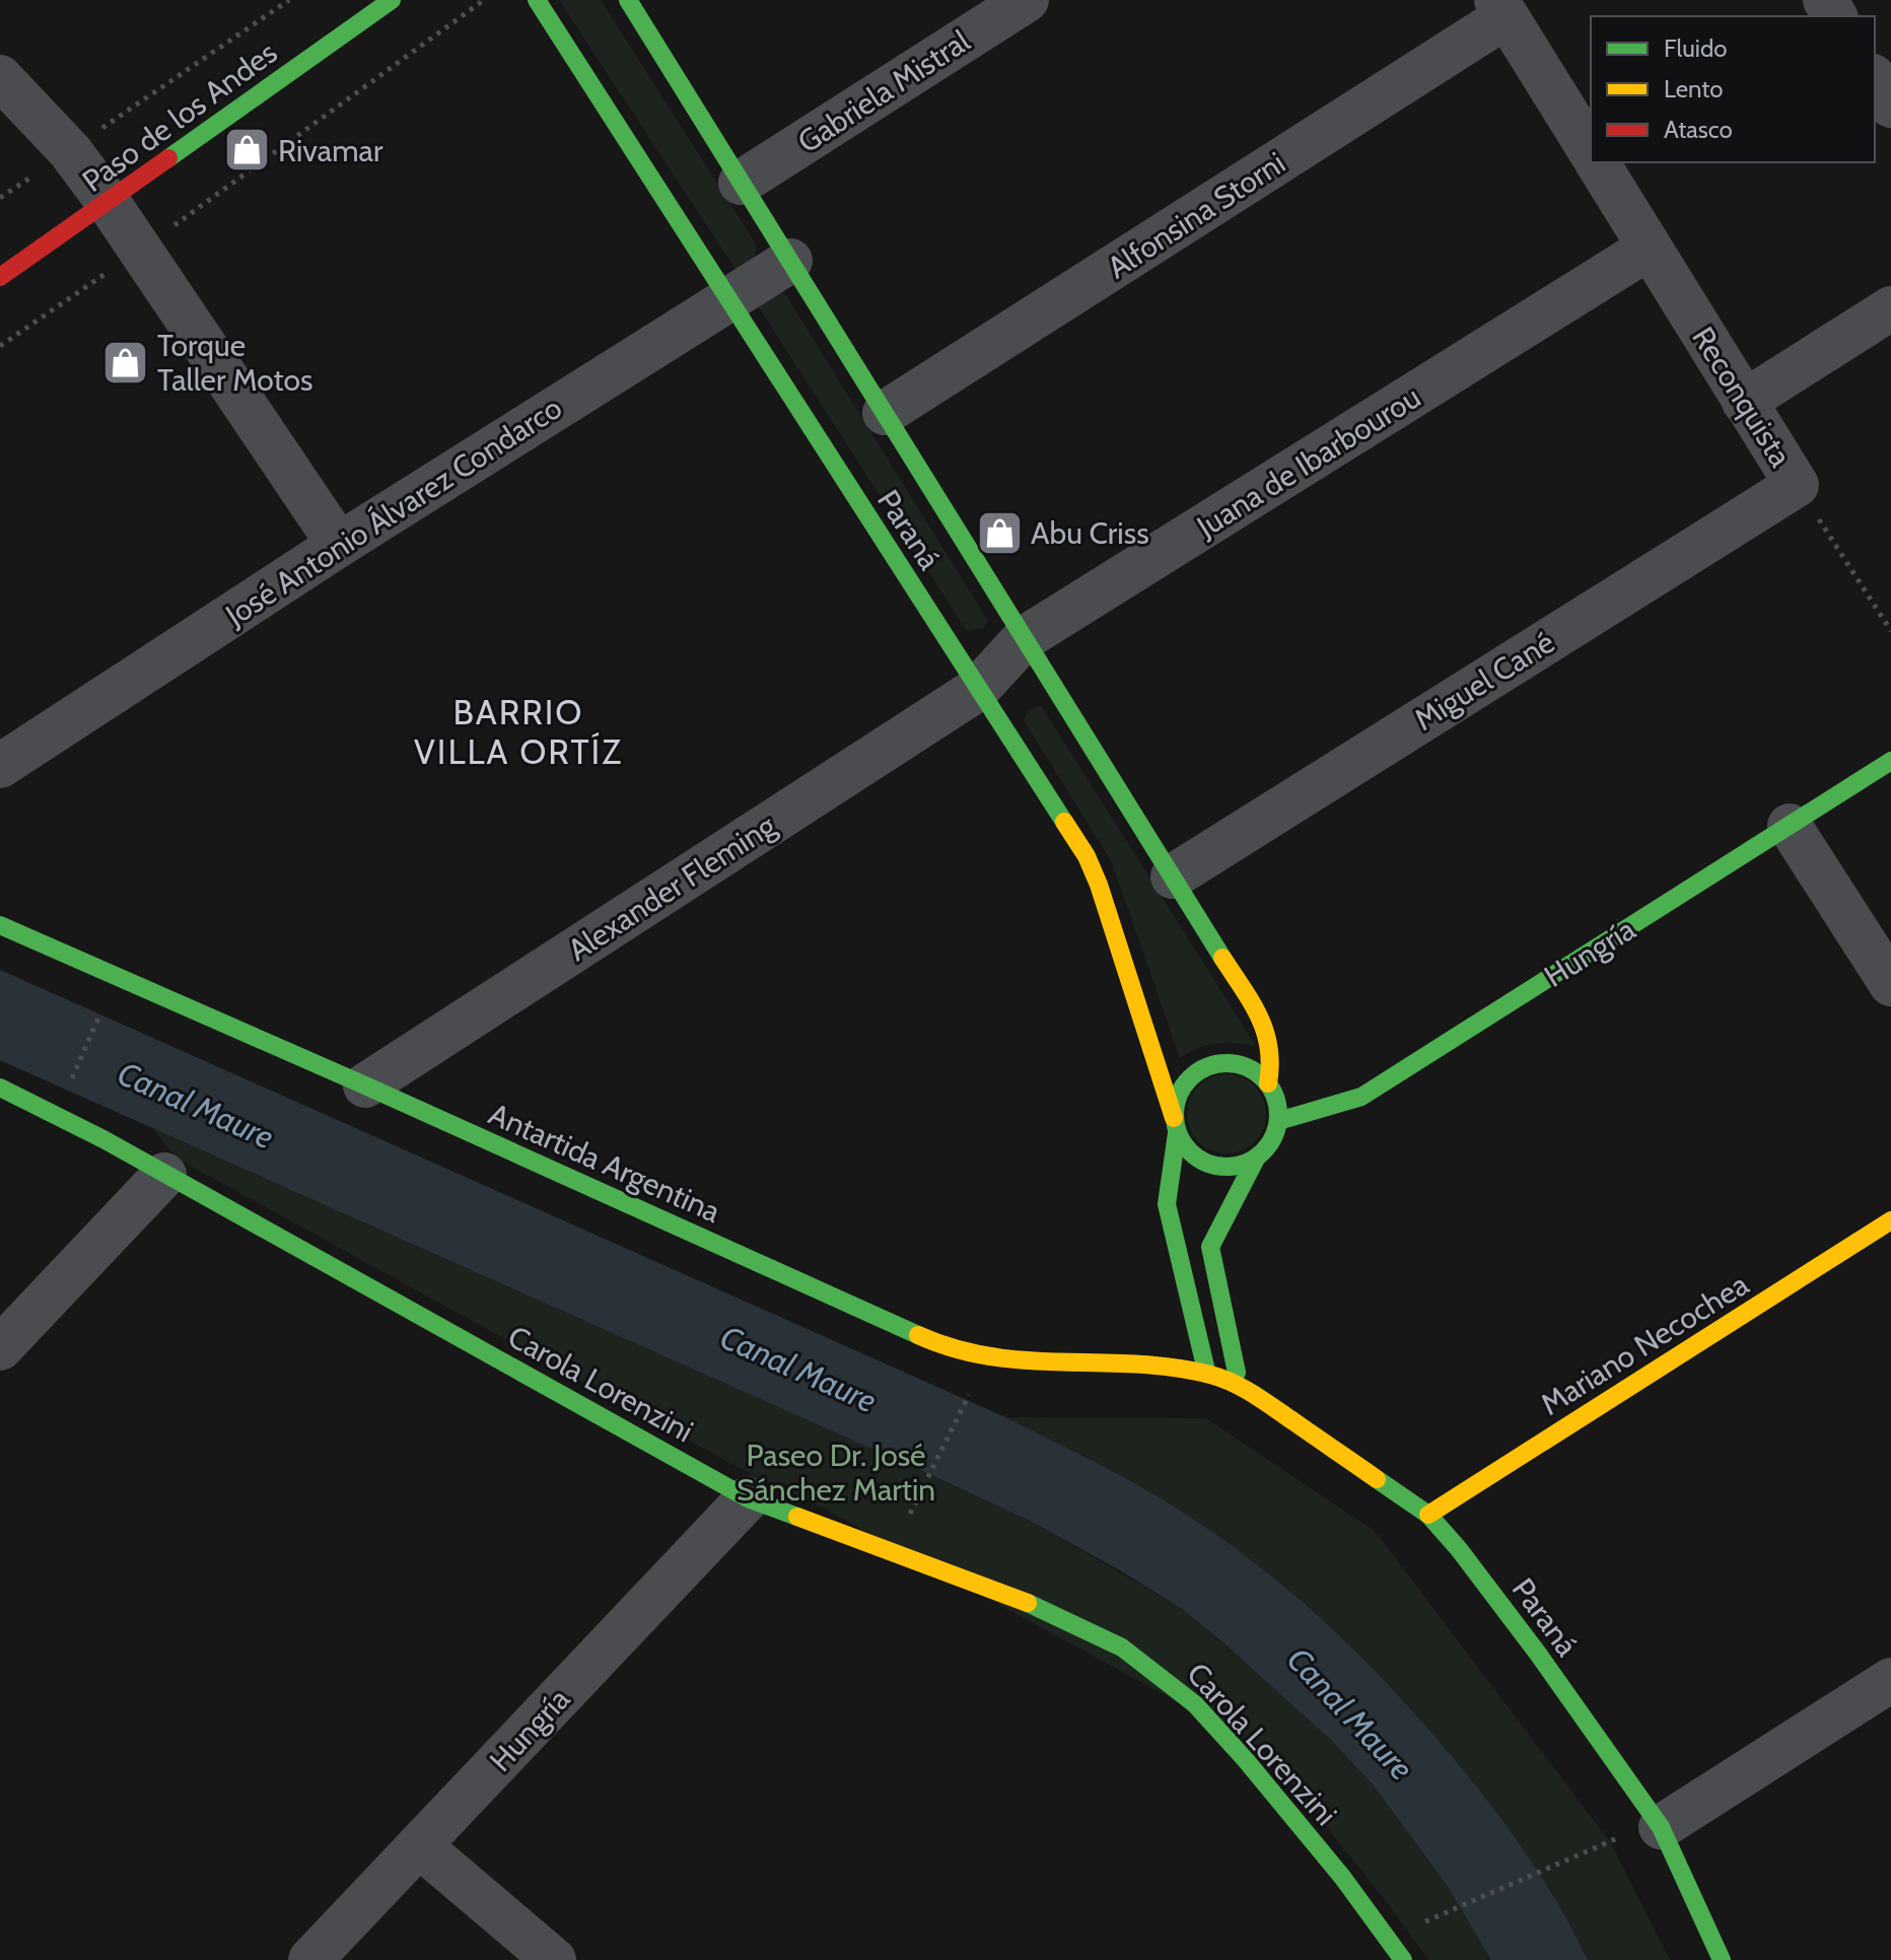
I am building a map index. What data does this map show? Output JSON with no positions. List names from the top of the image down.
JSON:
{
  "streets": {
    "street": [
      "Gabriela Mistral",
      "Paso de los Andes",
      "Alfonsina Storni",
      "Reconquista",
      "Juana de Ibarbourou",
      "José Antonio Álvarez Condarco",
      "Paraná",
      "Miguel Cané",
      "Alexander Fleming",
      "Hungría",
      "Antartida Argentina",
      "Mariano Necochea",
      "Carola Lorenzini"
    ]
  },
  "crossings": [
    ["Gabriela Mistral", "Paraná"],
    ["Alfonsina Storni", "Reconquista"],
    ["Alfonsina Storni", "Paraná"],
    ["Reconquista", "Juana de Ibarbourou"],
    ["Reconquista", "Miguel Cané"],
    ["Juana de Ibarbourou", "Paraná"],
    ["Juana de Ibarbourou", "Alexander Fleming"],
    ["José Antonio Álvarez Condarco", "Paraná"],
    ["Paraná", "Miguel Cané"],
    ["Paraná", "Alexander Fleming"],
    ["Paraná", "Hungría"],
    ["Paraná", "Antartida Argentina"],
    ["Paraná", "Mariano Necochea"],
    ["Alexander Fleming", "Antartida Argentina"],
    ["Hungría", "Carola Lorenzini"]
  ],
  "districts": ["BARRIO VILLA ORTÍZ"],
  "water": ["Canal Maure"],
  "parks": ["Paseo Dr. José Sánchez Martin"],
  "places": {
    "shop": ["Rivamar", "Torque Taller Motos", "Abu Criss"]
  },
  "legend": ["Fluido", "Lento", "Atasco"]
}
